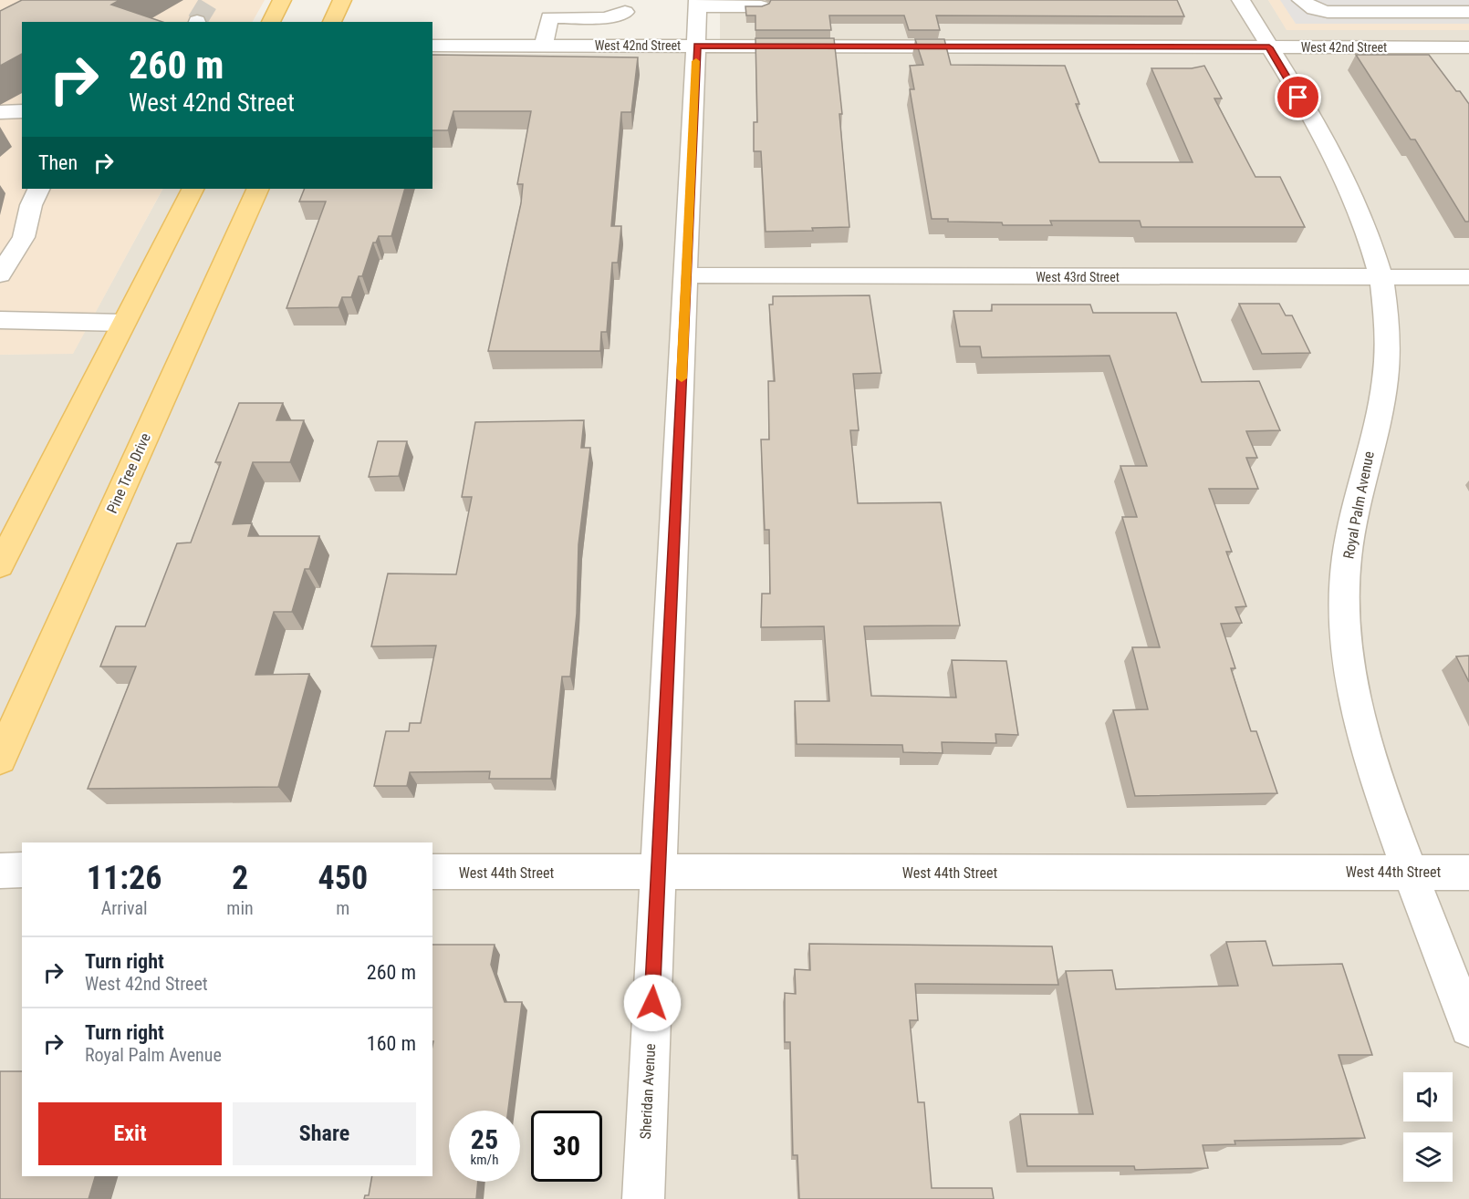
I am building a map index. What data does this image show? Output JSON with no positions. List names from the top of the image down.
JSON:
{
  "streets": {
    "main road": ["Pine Tree Drive"],
    "street": [
      "West 42nd Street",
      "West 43rd Street",
      "Royal Palm Avenue",
      "West 44th Street",
      "Sheridan Avenue"
    ]
  },
  "crossings": [
    ["West 42nd Street", "Royal Palm Avenue"],
    ["West 42nd Street", "Sheridan Avenue"],
    ["West 43rd Street", "Royal Palm Avenue"],
    ["West 43rd Street", "Sheridan Avenue"],
    ["Royal Palm Avenue", "West 44th Street"],
    ["West 44th Street", "Sheridan Avenue"]
  ],
  "page": {
    "turn": ["260 m", "West 42nd Street"],
    "then": "Then",
    "eta": [
      "11:26",
      "Arrival",
      "2",
      "min",
      "450",
      "m"
    ],
    "list": [
      {
        "name": "Turn right",
        "note": "West 42nd Street",
        "value": "260 m"
      },
      {
        "name": "Turn right",
        "note": "Royal Palm Avenue",
        "value": "160 m"
      }
    ],
    "buttons": ["Exit", "Share"],
    "speed": "25 km/h",
    "limit": "30"
  }
}
